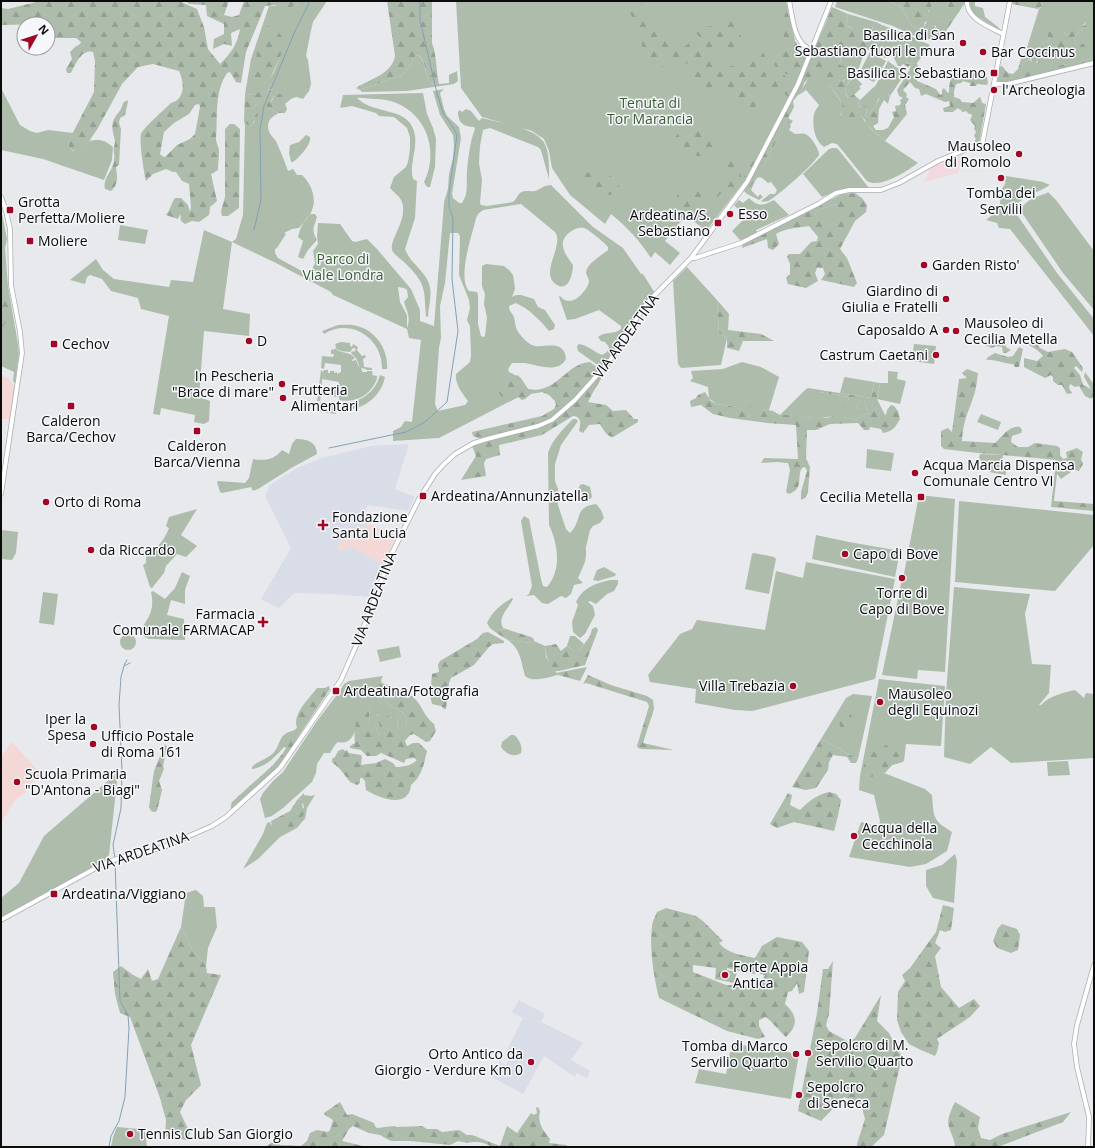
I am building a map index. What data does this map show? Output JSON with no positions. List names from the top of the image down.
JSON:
{
  "streets": {
    "main road": ["VIA ARDEATINA"]
  },
  "parks": ["Tenuta di Tor Marancia", "Parco di Viale Londra"],
  "places": {
    "other": [
      "Basilica di San Sebastiano fuori le mura",
      "Bar Coccinus",
      "l'Archeologia",
      "Mausoleo di Romolo",
      "Tomba dei Servilii",
      "Esso",
      "Garden Risto'",
      "Giardino di Giulia e Fratelli",
      "Caposaldo A",
      "Mausoleo di Cecilia Metella",
      "D",
      "Castrum Caetani",
      "In Pescheria \"Brace di mare\"",
      "Frutteria Alimentari",
      "Acqua Marcia Dispensa Comunale Centro VI",
      "Orto di Roma",
      "da Riccardo",
      "Capo di Bove",
      "Torre di Capo di Bove",
      "Villa Trebazia",
      "Mausoleo degli Equinozi",
      "Iper la Spesa",
      "Ufficio Postale di Roma 161",
      "Scuola Primaria \"D'Antona - Biagi\"",
      "Acqua della Cecchinola",
      "Forte Appia Antica",
      "Sepolcro di M. Servilio Quarto",
      "Tomba di Marco Servilio Quarto",
      "Orto Antico da Giorgio - Verdure Km 0",
      "Sepolcro di Seneca",
      "Tennis Club San Giorgio"
    ],
    "transit": [
      "Basilica S. Sebastiano",
      "Grotta Perfetta/Moliere",
      "Ardeatina/S. Sebastiano",
      "Moliere",
      "Cechov",
      "Calderon Barca/Cechov",
      "Calderon Barca/Vienna",
      "Ardeatina/Annunziatella",
      "Cecilia Metella",
      "Ardeatina/Fotografia",
      "Ardeatina/Viggiano"
    ],
    "health": ["Fondazione Santa Lucia", "Farmacia Comunale FARMACAP"]
  },
  "north": "top right"
}
